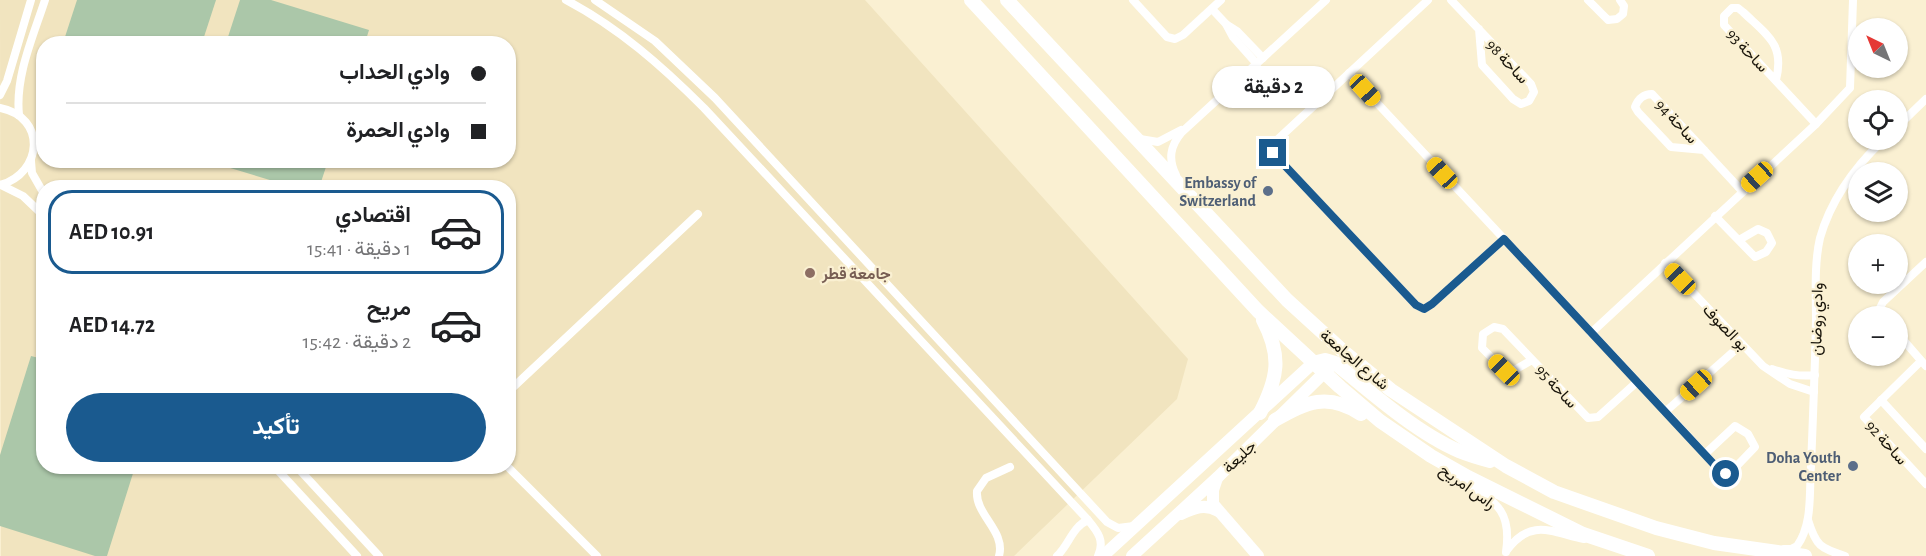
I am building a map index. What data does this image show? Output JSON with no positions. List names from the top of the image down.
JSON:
{
  "streets": {
    "main road": ["شارع الجامعة", "جليعة"],
    "street": [
      "ساحة 93",
      "ساحة 98",
      "ساحة 94",
      "وادي روضان",
      "بو الصوف",
      "ساحة 95",
      "ساحة 92",
      "راس امريح"
    ]
  },
  "crossings": [
    ["وادي روضان", "بو الصوف"],
    ["وادي روضان", "شارع الجامعة"],
    ["شارع الجامعة", "جليعة"],
    ["شارع الجامعة", "راس امريح"]
  ],
  "places": ["Embassy of Switzerland", "جامعة قطر", "Doha Youth Center"],
  "north": "top left",
  "page": {
    "map_buttons": ["+", "−"],
    "banner": ["وادي الحداب", "وادي الحمرة"],
    "bubble": "2 دقيقة",
    "list": [
      {
        "name": "اقتصادي",
        "note": "1 دقيقة · 15:41",
        "value": "AED 10.91"
      },
      {
        "name": "مريح",
        "note": "2 دقيقة · 15:42",
        "value": "AED 14.72"
      }
    ],
    "buttons": "تأكيد"
  }
}
